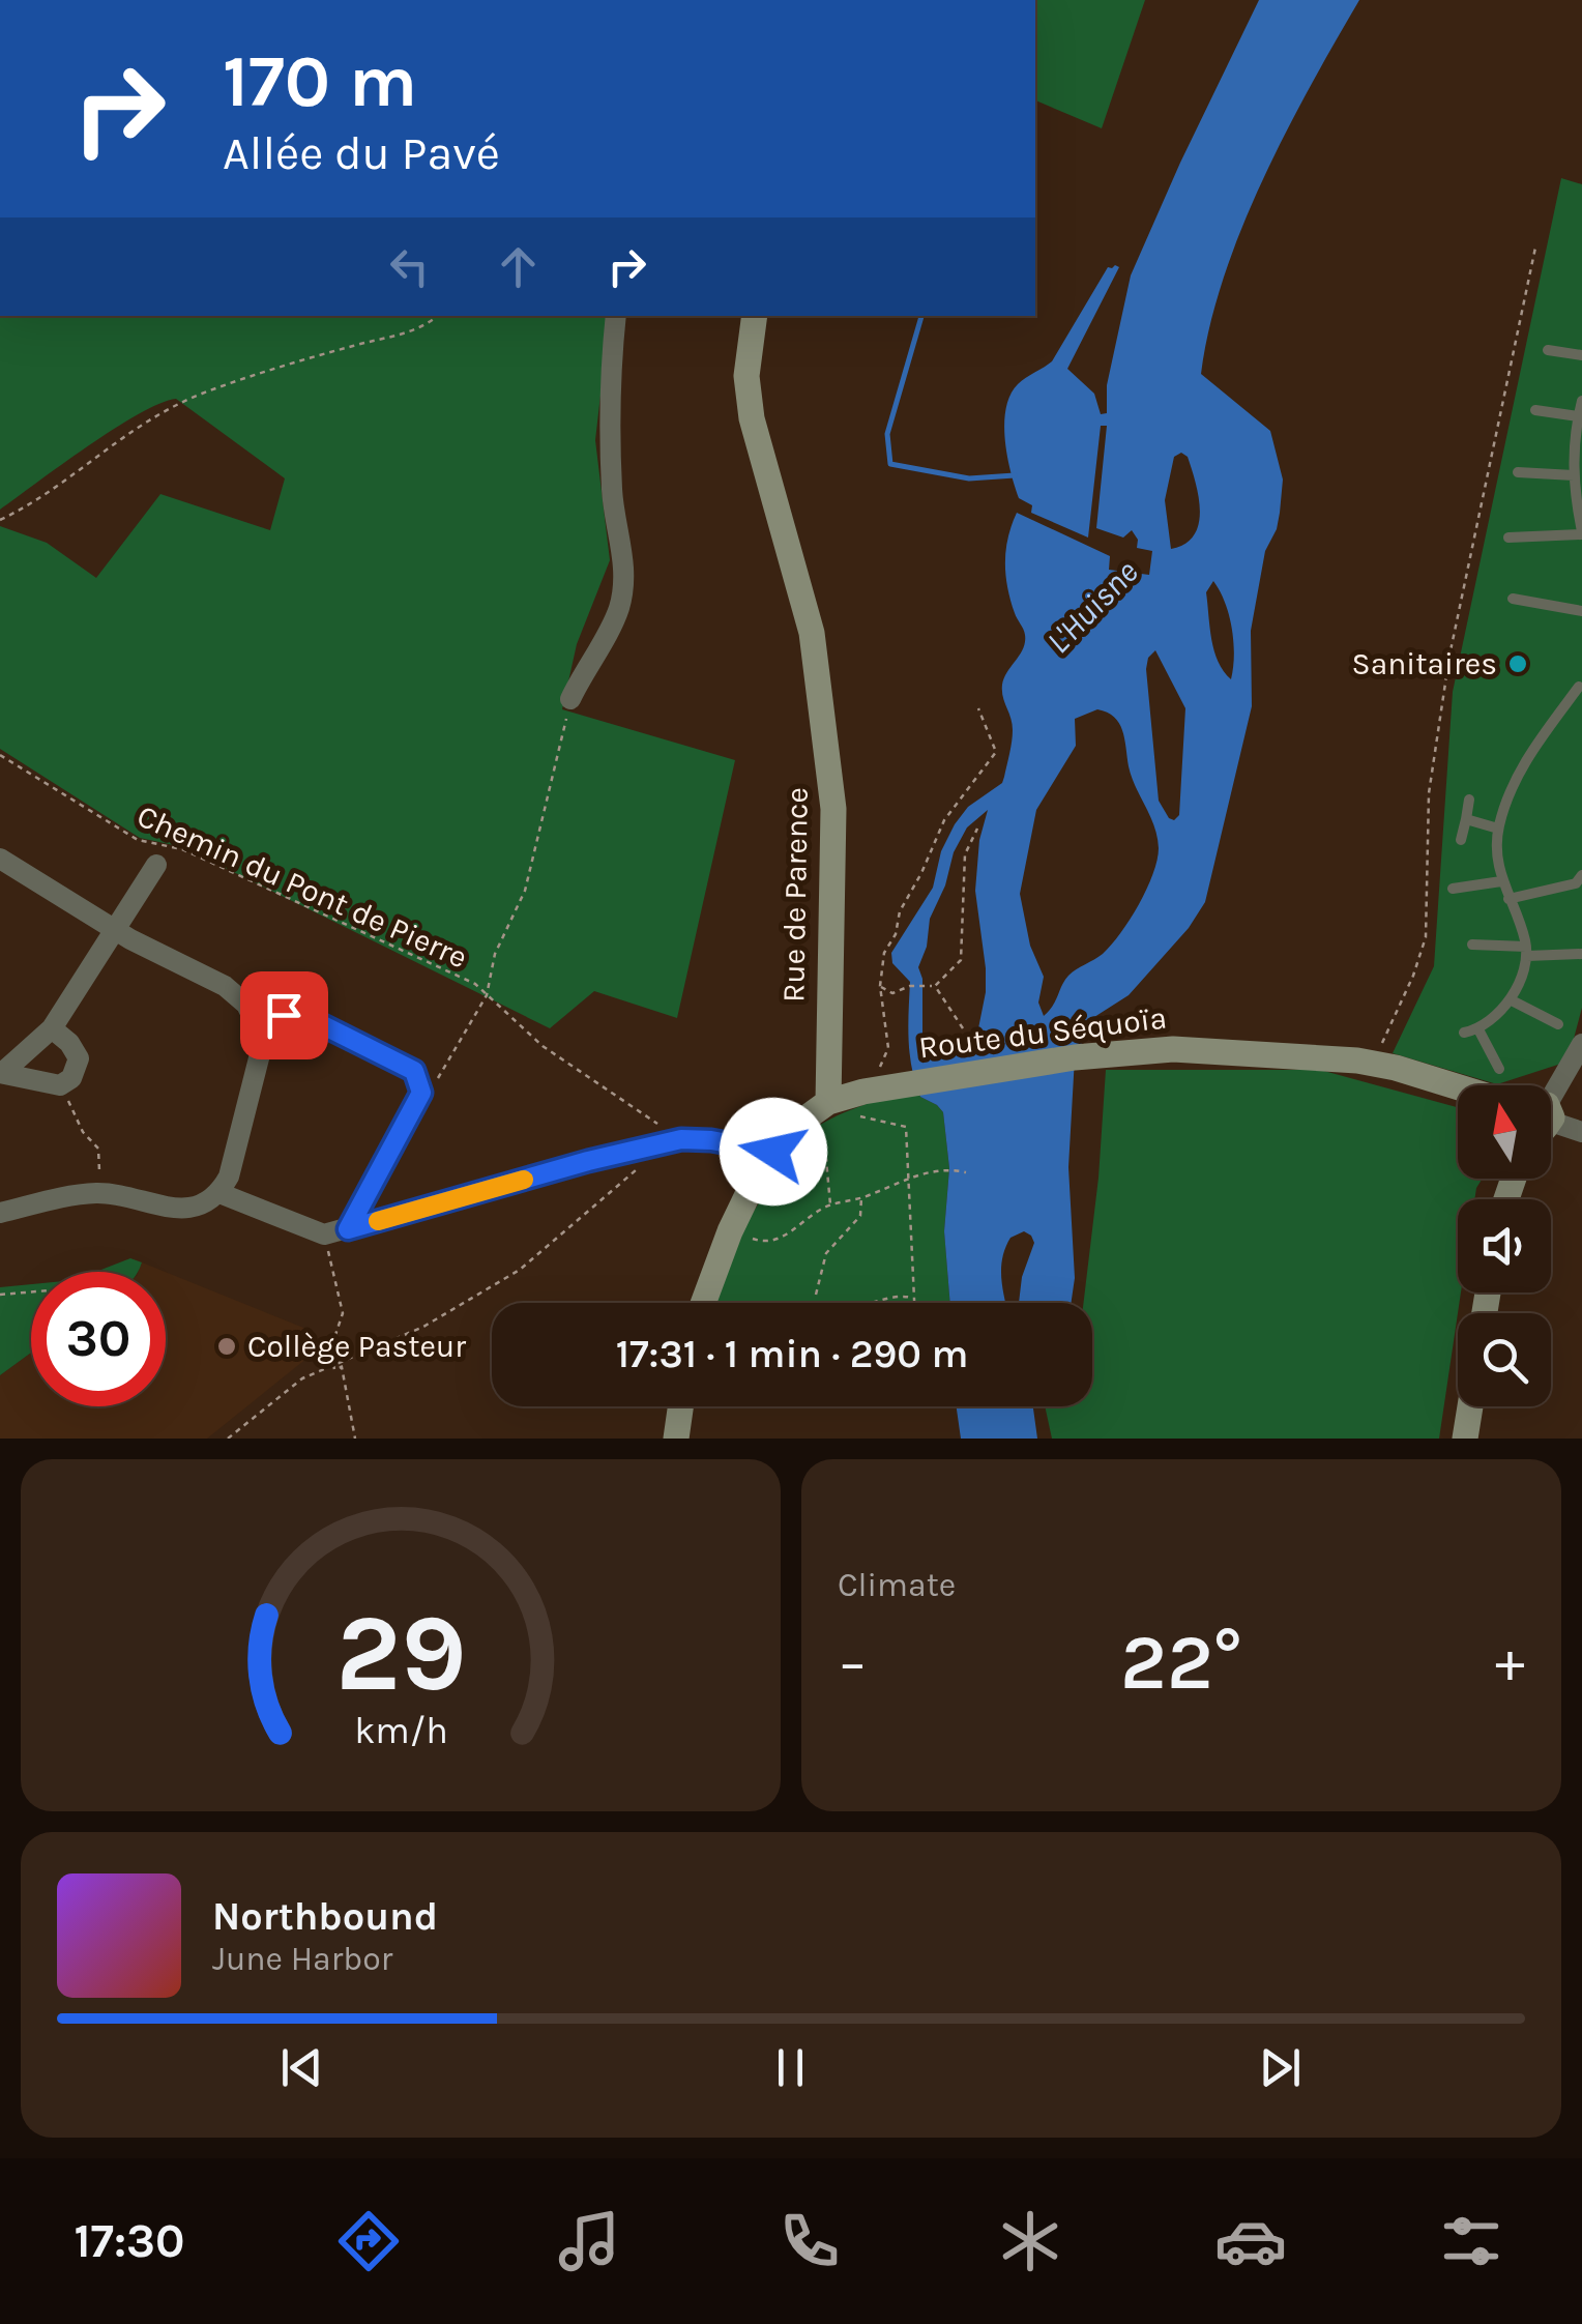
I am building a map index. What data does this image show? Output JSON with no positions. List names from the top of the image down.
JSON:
{
  "streets": {
    "street": ["Rue de Parence", "Route du Séquoïa"],
    "path": ["Chemin du Pont de Pierre"]
  },
  "crossings": [
    ["Rue de Parence", "Route du Séquoïa"]
  ],
  "water": ["L'Huisne"],
  "places": ["Sanitaires", "Collège Pasteur"],
  "north": "top",
  "page": {
    "turn": ["170 m", "Allée du Pavé"],
    "limit": "30",
    "trip": "17:31 · 1 min · 290 m",
    "tile": "Climate",
    "heat": ["−", "22°", "+"],
    "song": ["Northbound", "June Harbor"],
    "tabs": "17:30",
    "gauge": ["29", "km/h"]
  }
}
